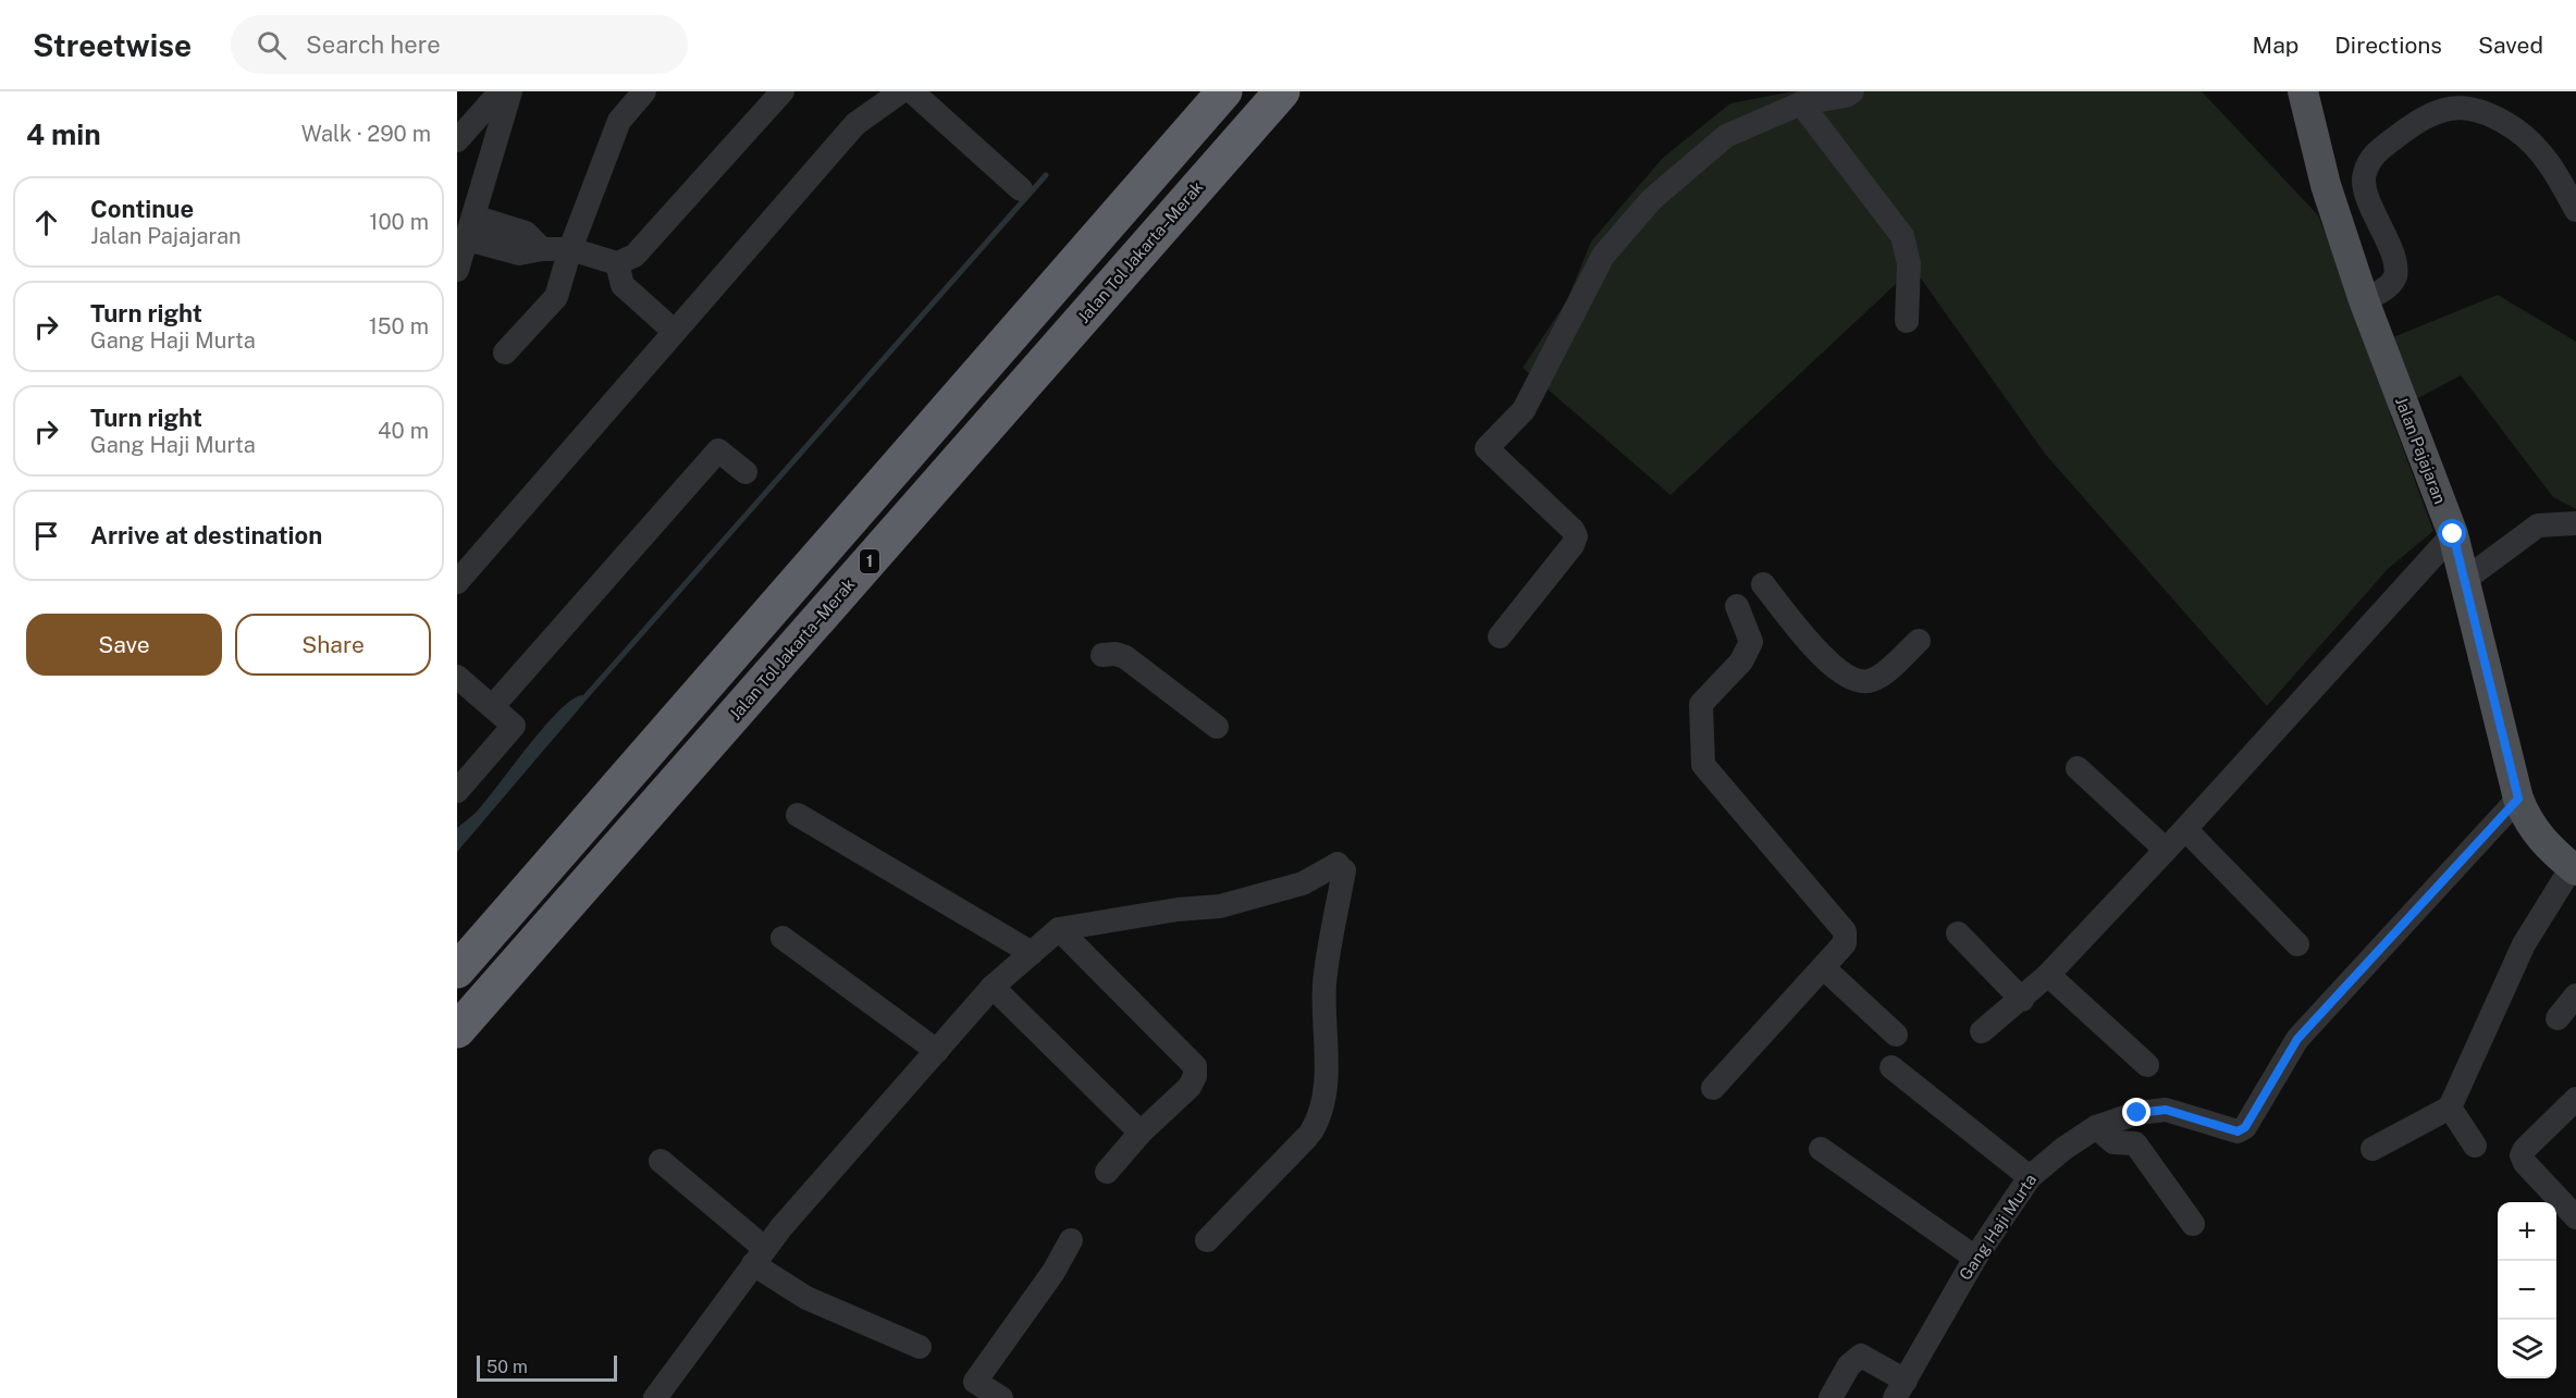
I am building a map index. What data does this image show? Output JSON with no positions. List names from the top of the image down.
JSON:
{
  "streets": {
    "highway": ["Jalan Tol Jakarta–Merak", "1"],
    "main road": ["Jalan Pajajaran"],
    "street": ["Gang Haji Murta"]
  },
  "crossings": [
    ["Jalan Pajajaran", "Gang Haji Murta"]
  ],
  "scale_bar": "50 m",
  "page": {
    "header": "Streetwise",
    "search": "Search here",
    "nav": ["Map", "Directions", "Saved"],
    "heading": ["4 min", "Walk · 290 m"],
    "list": [
      ["Continue", "Jalan Pajajaran", "100 m"],
      ["Turn right", "Gang Haji Murta", "150 m"],
      ["Turn right", "Gang Haji Murta", "40 m"],
      "Arrive at destination"
    ],
    "buttons": ["Save", "Share"],
    "map_buttons": ["+", "−"],
    "scale": "50 m"
  }
}
